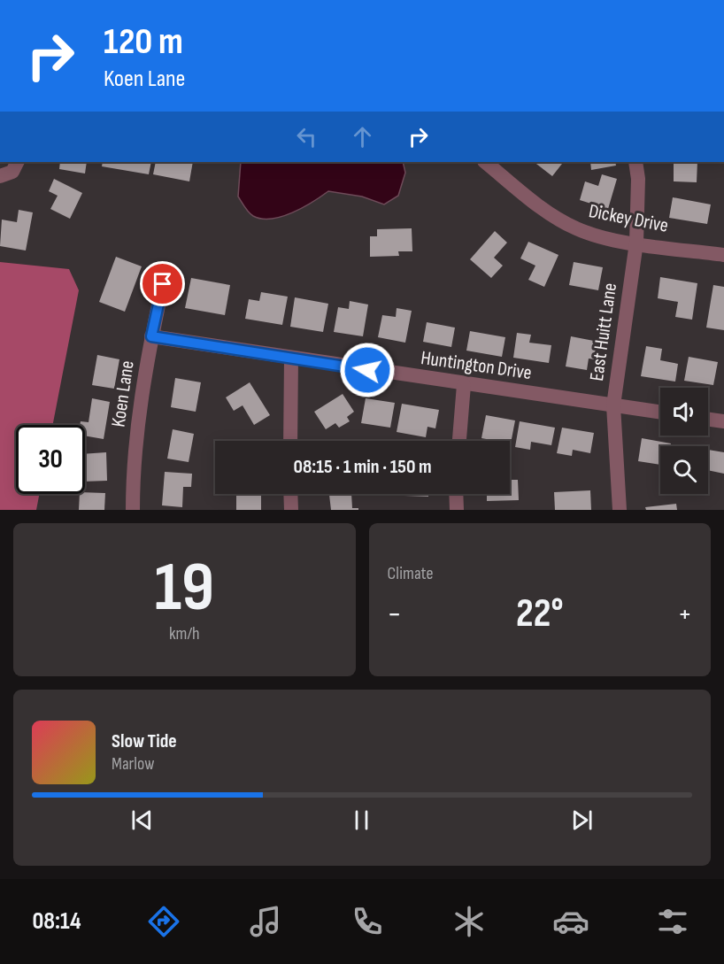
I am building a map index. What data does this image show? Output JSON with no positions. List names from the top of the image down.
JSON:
{
  "streets": {
    "street": [
      "Dickey Drive",
      "East Huitt Lane",
      "Huntington Drive",
      "Koen Lane"
    ]
  },
  "crossings": [
    ["Dickey Drive", "East Huitt Lane"],
    ["East Huitt Lane", "Huntington Drive"],
    ["Huntington Drive", "Koen Lane"]
  ],
  "page": {
    "turn": ["120 m", "Koen Lane"],
    "limit": "30",
    "trip": "08:15 · 1 min · 150 m",
    "tile": [
      ["19", "km/h"],
      "Climate"
    ],
    "heat": ["−", "22°", "+"],
    "song": ["Slow Tide", "Marlow"],
    "tabs": "08:14"
  }
}
